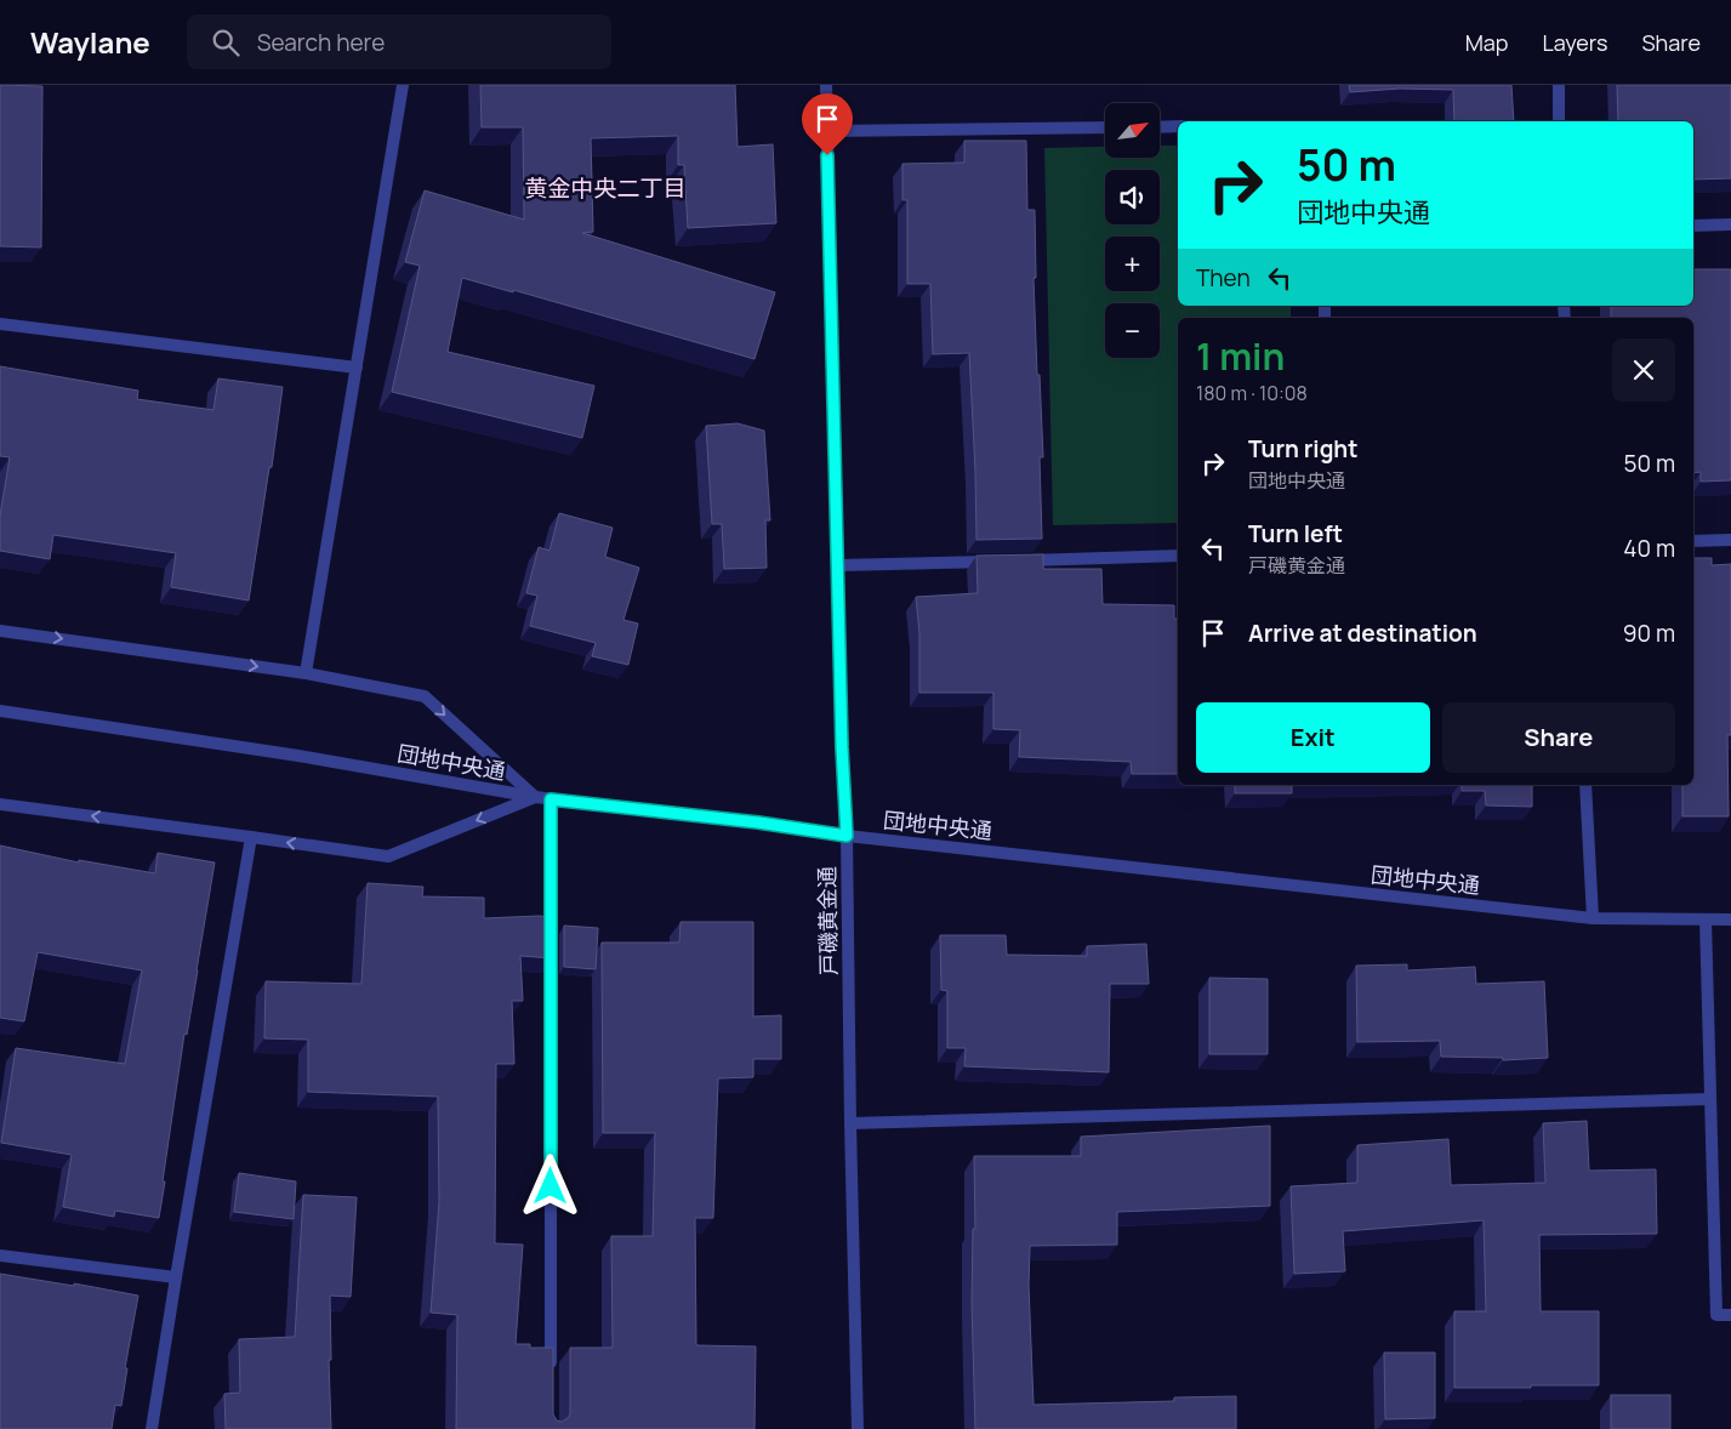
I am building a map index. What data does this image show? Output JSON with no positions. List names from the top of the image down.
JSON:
{
  "streets": {
    "street": ["団地中央通", "戸磯黄金通"]
  },
  "crossings": [
    ["団地中央通", "戸磯黄金通"]
  ],
  "districts": ["黄金中央二丁目"],
  "north": "top right",
  "page": {
    "header": "Waylane",
    "search": "Search here",
    "nav": ["Map", "Layers", "Share"],
    "map_buttons": ["+", "−"],
    "turn": ["50 m", "団地中央通"],
    "then": "Then",
    "heading": ["1 min", "180 m · 10:08"],
    "list": [
      {
        "name": "Turn right",
        "note": "団地中央通",
        "value": "50 m"
      },
      {
        "name": "Turn left",
        "note": "戸磯黄金通",
        "value": "40 m"
      },
      {
        "name": "Arrive at destination",
        "value": "90 m"
      }
    ],
    "buttons": ["Exit", "Share"]
  }
}
